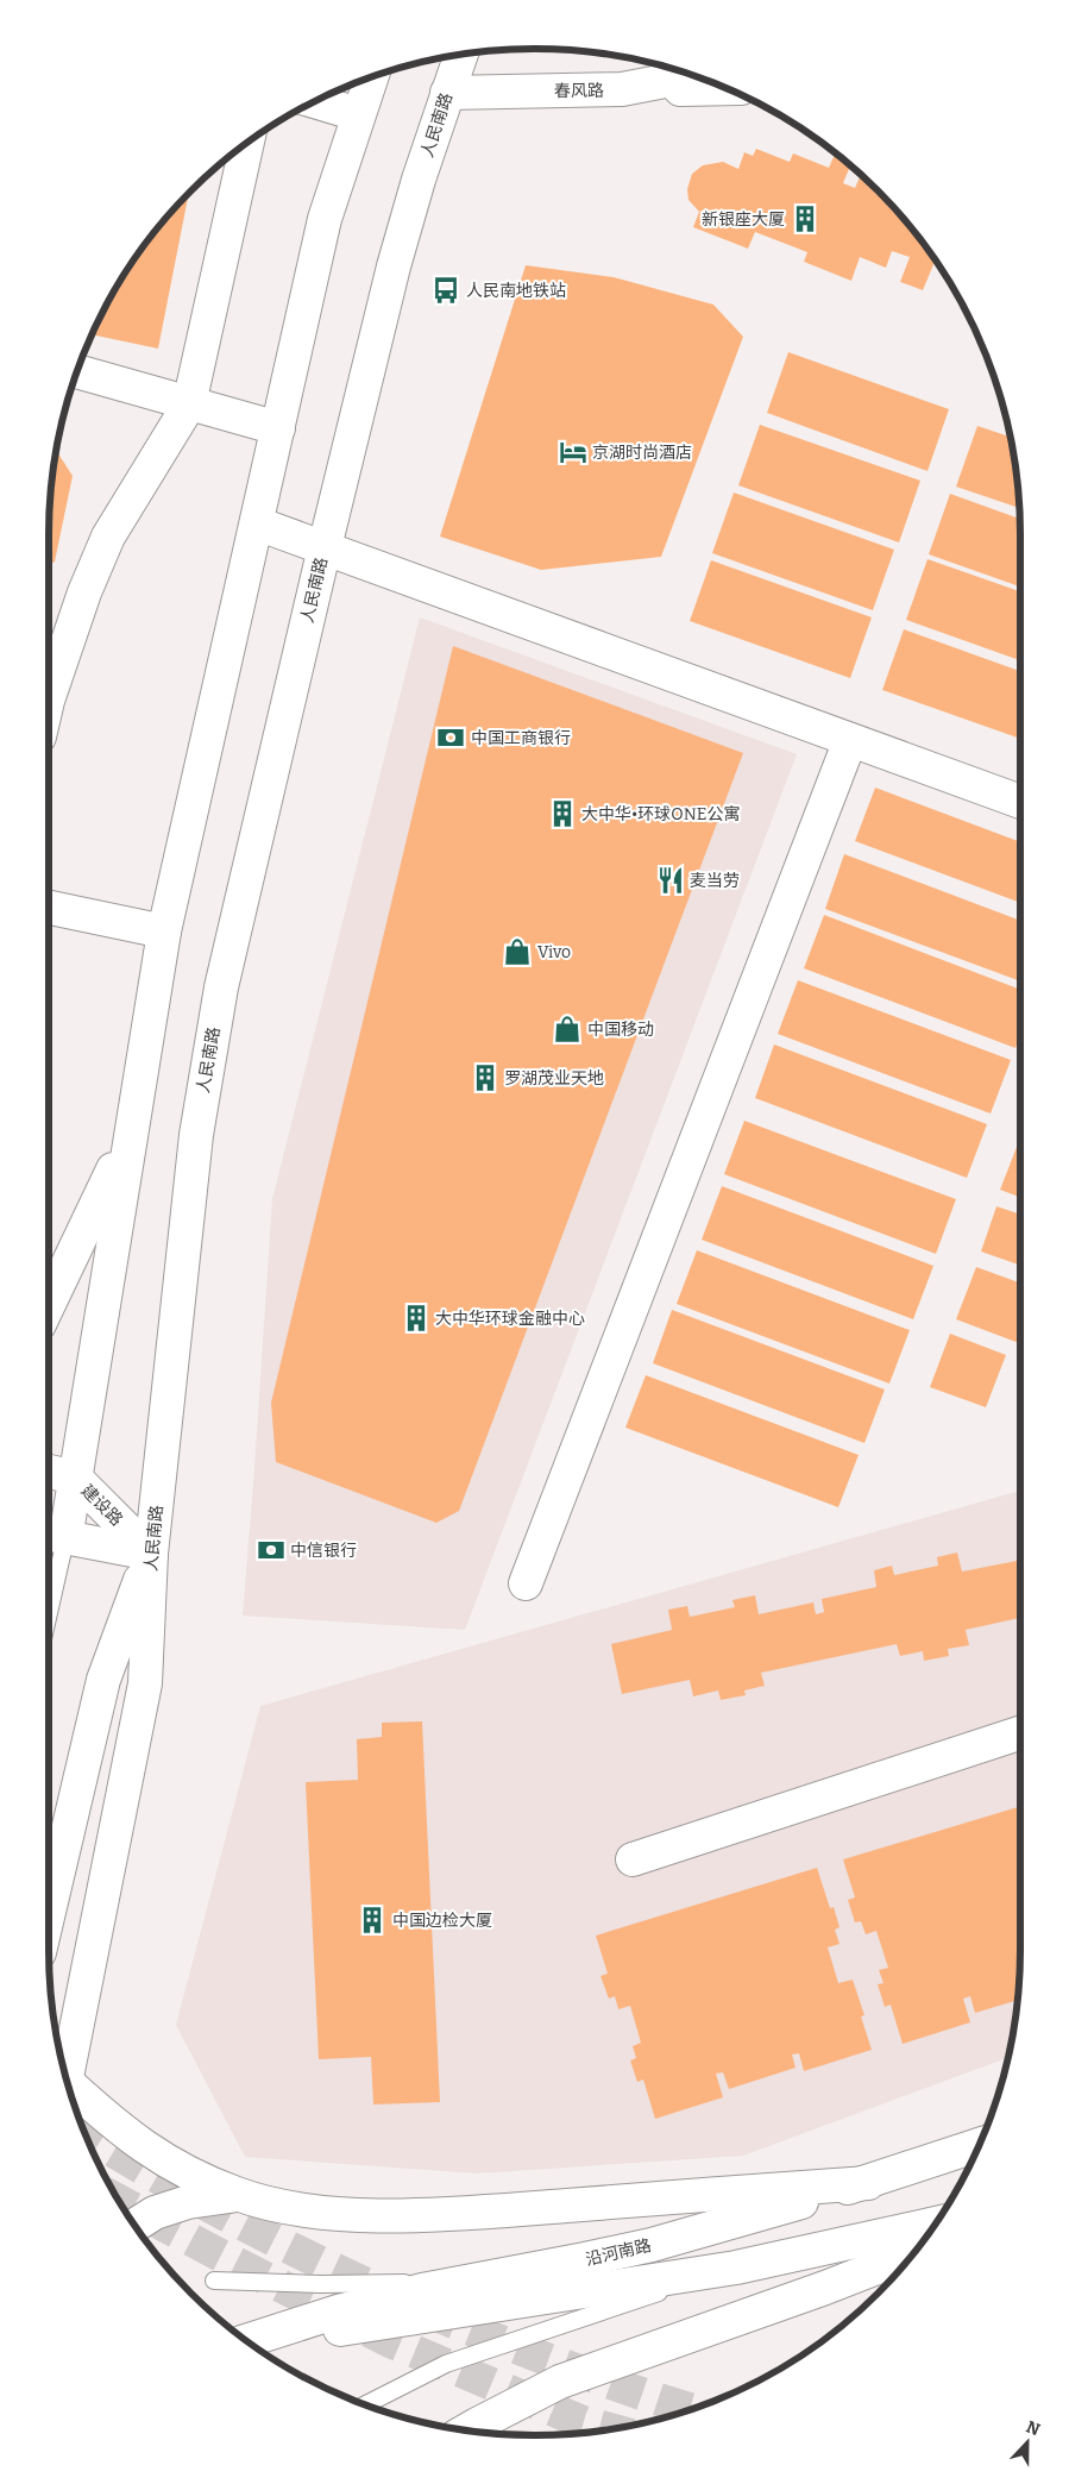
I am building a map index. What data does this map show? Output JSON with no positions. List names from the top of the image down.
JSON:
{
  "streets": {
    "main road": [
      "春风路",
      "人民南路",
      "建设路",
      "沿河南路"
    ]
  },
  "crossings": [
    ["春风路", "人民南路"],
    ["人民南路", "建设路"]
  ],
  "places": {
    "building": [
      "新银座大厦",
      "大中华•环球ONE公寓",
      "罗湖茂业天地",
      "大中华环球金融中心",
      "中国边检大厦"
    ],
    "bus stop": ["人民南地铁站"],
    "hotel": ["京湖时尚酒店"],
    "bank": ["中国工商银行", "中信银行"],
    "restaurant": ["麦当劳"],
    "shop": ["Vivo", "中国移动"]
  },
  "north": "top"
}
